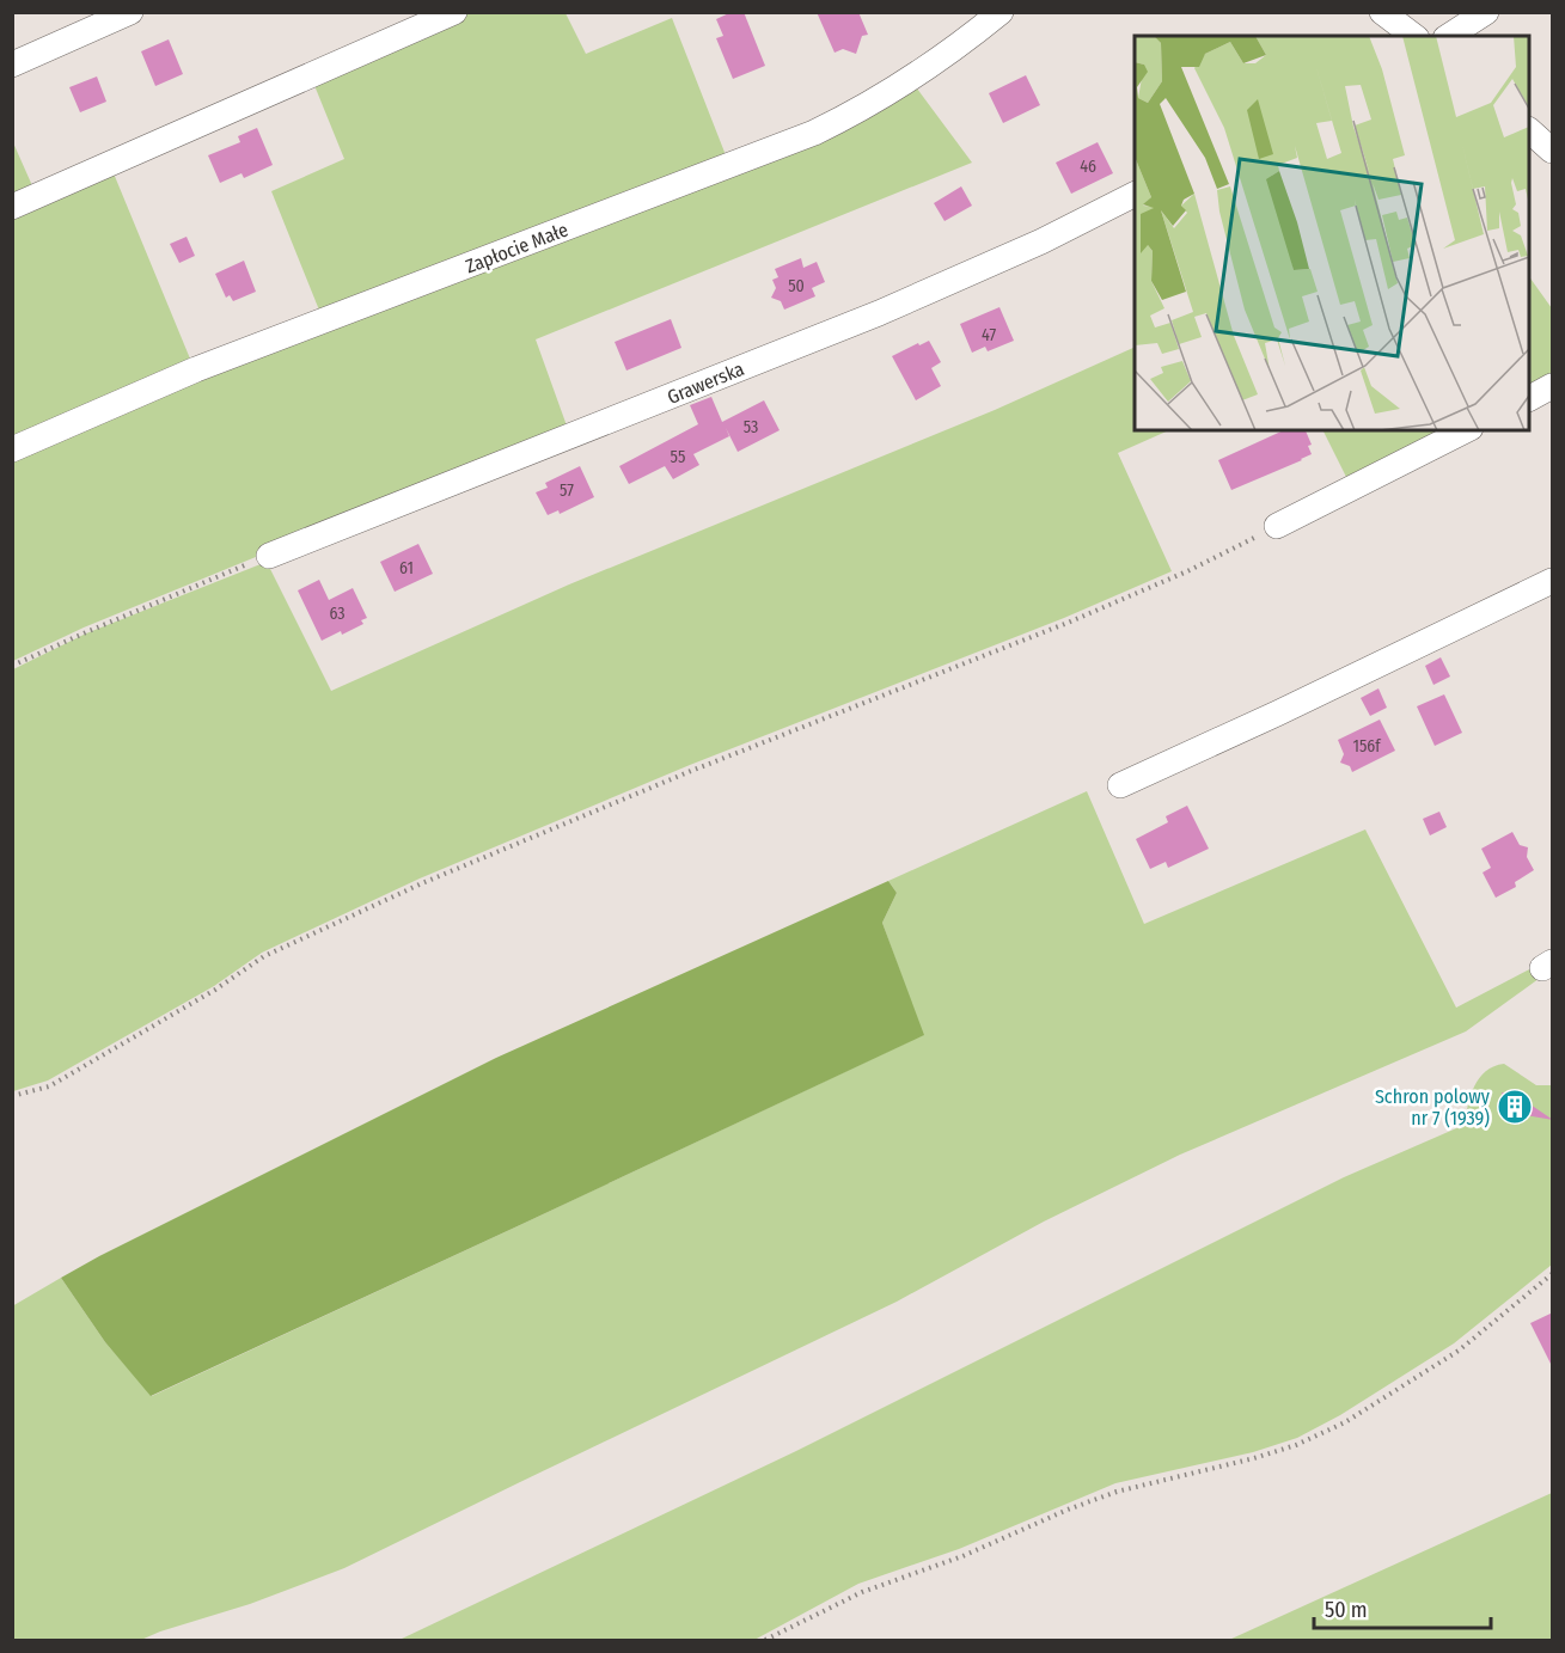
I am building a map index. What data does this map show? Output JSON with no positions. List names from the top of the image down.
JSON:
{
  "streets": {
    "street": ["Zapłocie Małe", "Grawerska"]
  },
  "places": {
    "building": ["Schron polowy nr 7 (1939)"]
  },
  "house_numbers": [
    "46",
    "50",
    "47",
    "53",
    "55",
    "57",
    "61",
    "63",
    "156f"
  ],
  "scale_bar": "50 m"
}
